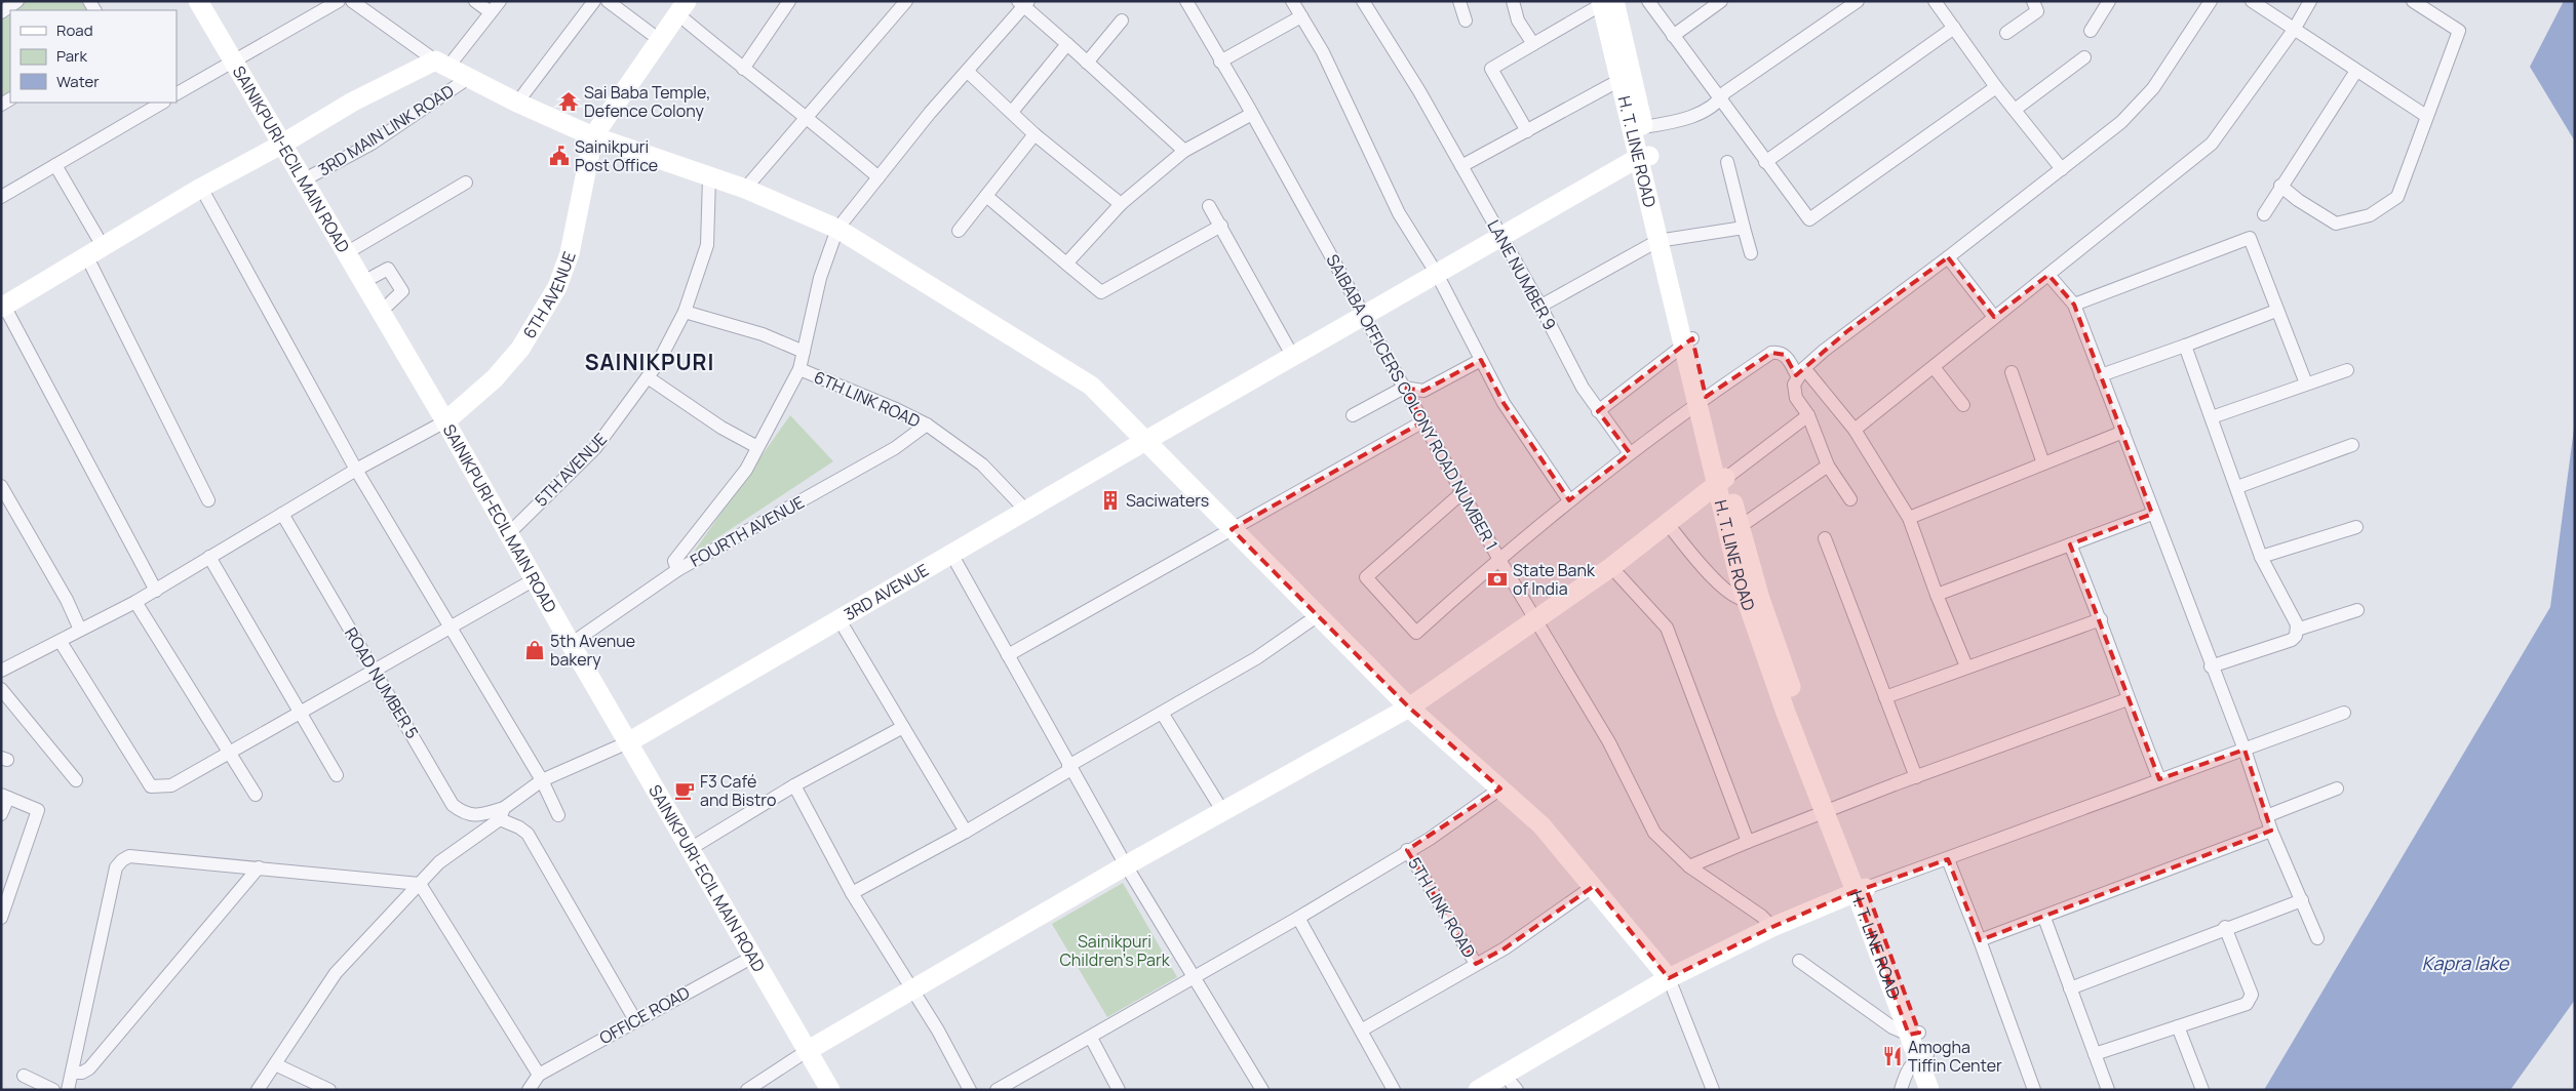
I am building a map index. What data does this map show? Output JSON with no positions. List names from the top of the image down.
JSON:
{
  "streets": {
    "street": [
      "3RD MAIN LINK ROAD",
      "H. T. LINE ROAD",
      "SAINIKPURI-ECIL MAIN ROAD",
      "LANE NUMBER 9",
      "6TH AVENUE",
      "6TH LINK ROAD",
      "SAIBABA OFFICERS COLONY ROAD NUMBER 1",
      "5TH AVENUE",
      "FOURTH AVENUE",
      "3RD AVENUE",
      "ROAD NUMBER 5",
      "5TH LINK ROAD",
      "OFFICE ROAD"
    ]
  },
  "crossings": [
    ["3RD MAIN LINK ROAD", "SAINIKPURI-ECIL MAIN ROAD"],
    ["H. T. LINE ROAD", "3RD AVENUE"],
    ["SAINIKPURI-ECIL MAIN ROAD", "6TH AVENUE"],
    ["SAINIKPURI-ECIL MAIN ROAD", "5TH AVENUE"],
    ["SAINIKPURI-ECIL MAIN ROAD", "FOURTH AVENUE"],
    ["SAINIKPURI-ECIL MAIN ROAD", "3RD AVENUE"],
    ["SAINIKPURI-ECIL MAIN ROAD", "OFFICE ROAD"],
    ["LANE NUMBER 9", "3RD AVENUE"],
    ["6TH LINK ROAD", "FOURTH AVENUE"],
    ["6TH LINK ROAD", "3RD AVENUE"],
    ["SAIBABA OFFICERS COLONY ROAD NUMBER 1", "3RD AVENUE"]
  ],
  "districts": ["SAINIKPURI"],
  "water": ["Kapra lake"],
  "parks": ["Sainikpuri Children's Park"],
  "places": {
    "temple": ["Sai Baba Temple, Defence Colony"],
    "public building": ["Sainikpuri Post Office"],
    "building": ["Saciwaters"],
    "bank": ["State Bank of India"],
    "shop": ["5th Avenue bakery"],
    "cafe": ["F3 Café and Bistro"],
    "restaurant": ["Amogha Tiffin Center"]
  },
  "legend": ["Road", "Park", "Water"]
}
